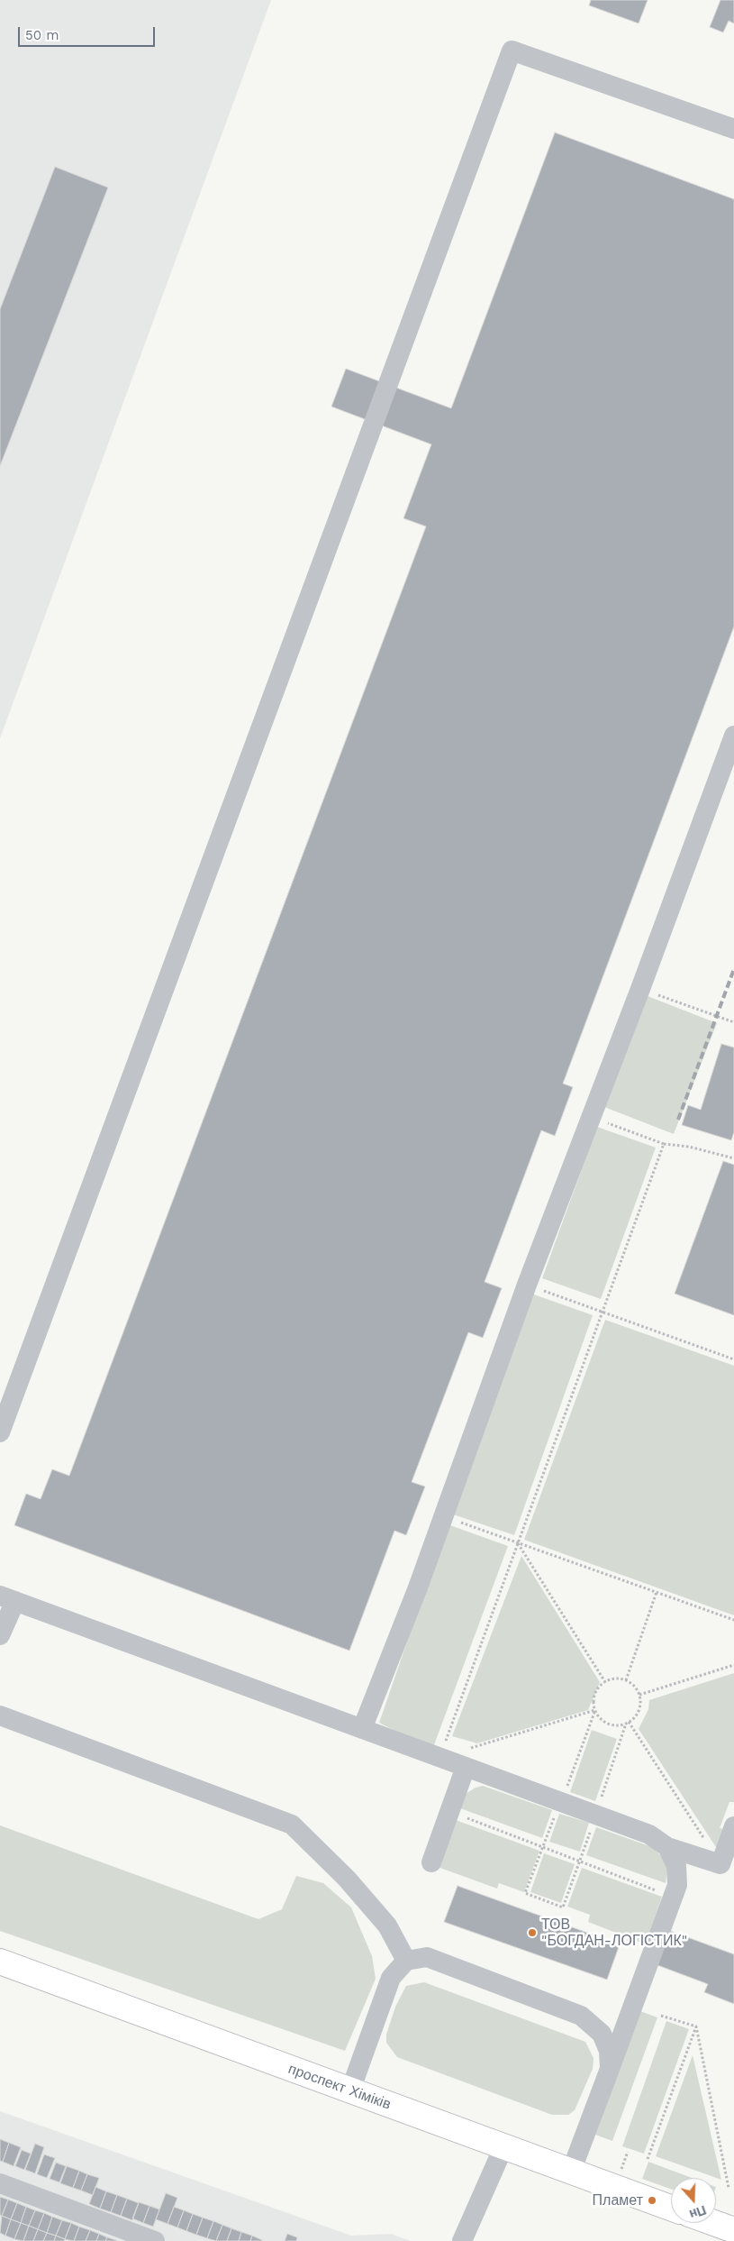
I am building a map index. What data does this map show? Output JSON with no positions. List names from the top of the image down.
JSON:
{
  "streets": {
    "main road": ["проспект Хіміків"]
  },
  "places": ["ТОВ \"БОГДАН-ЛОГІСТИК\"", "Пламет"],
  "scale_bar": "50 m",
  "north": "bottom"
}
